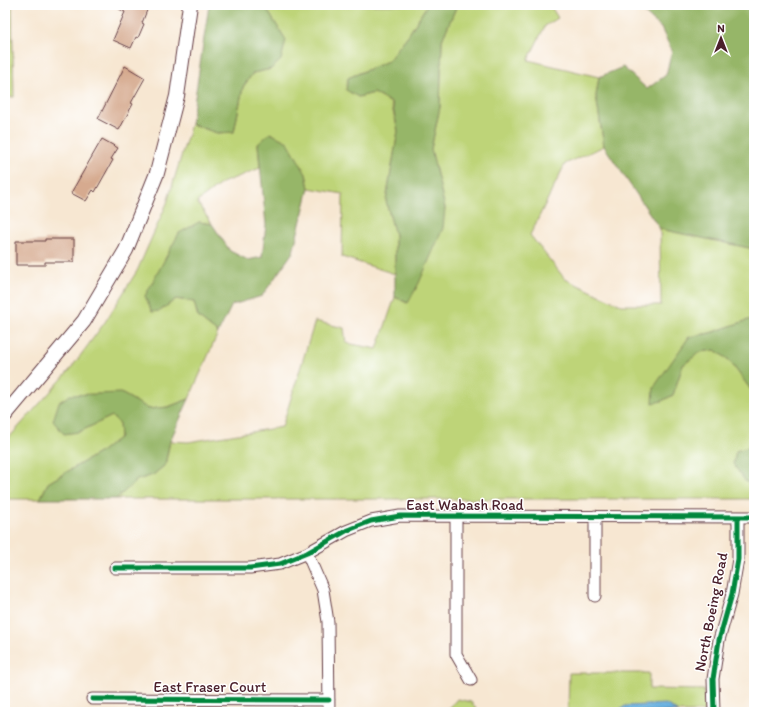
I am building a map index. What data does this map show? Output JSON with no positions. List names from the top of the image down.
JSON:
{
  "streets": {
    "street": ["East Wabash Road", "North Boeing Road", "East Fraser Court"]
  },
  "crossings": [
    ["East Wabash Road", "North Boeing Road"]
  ],
  "north": "top"
}
